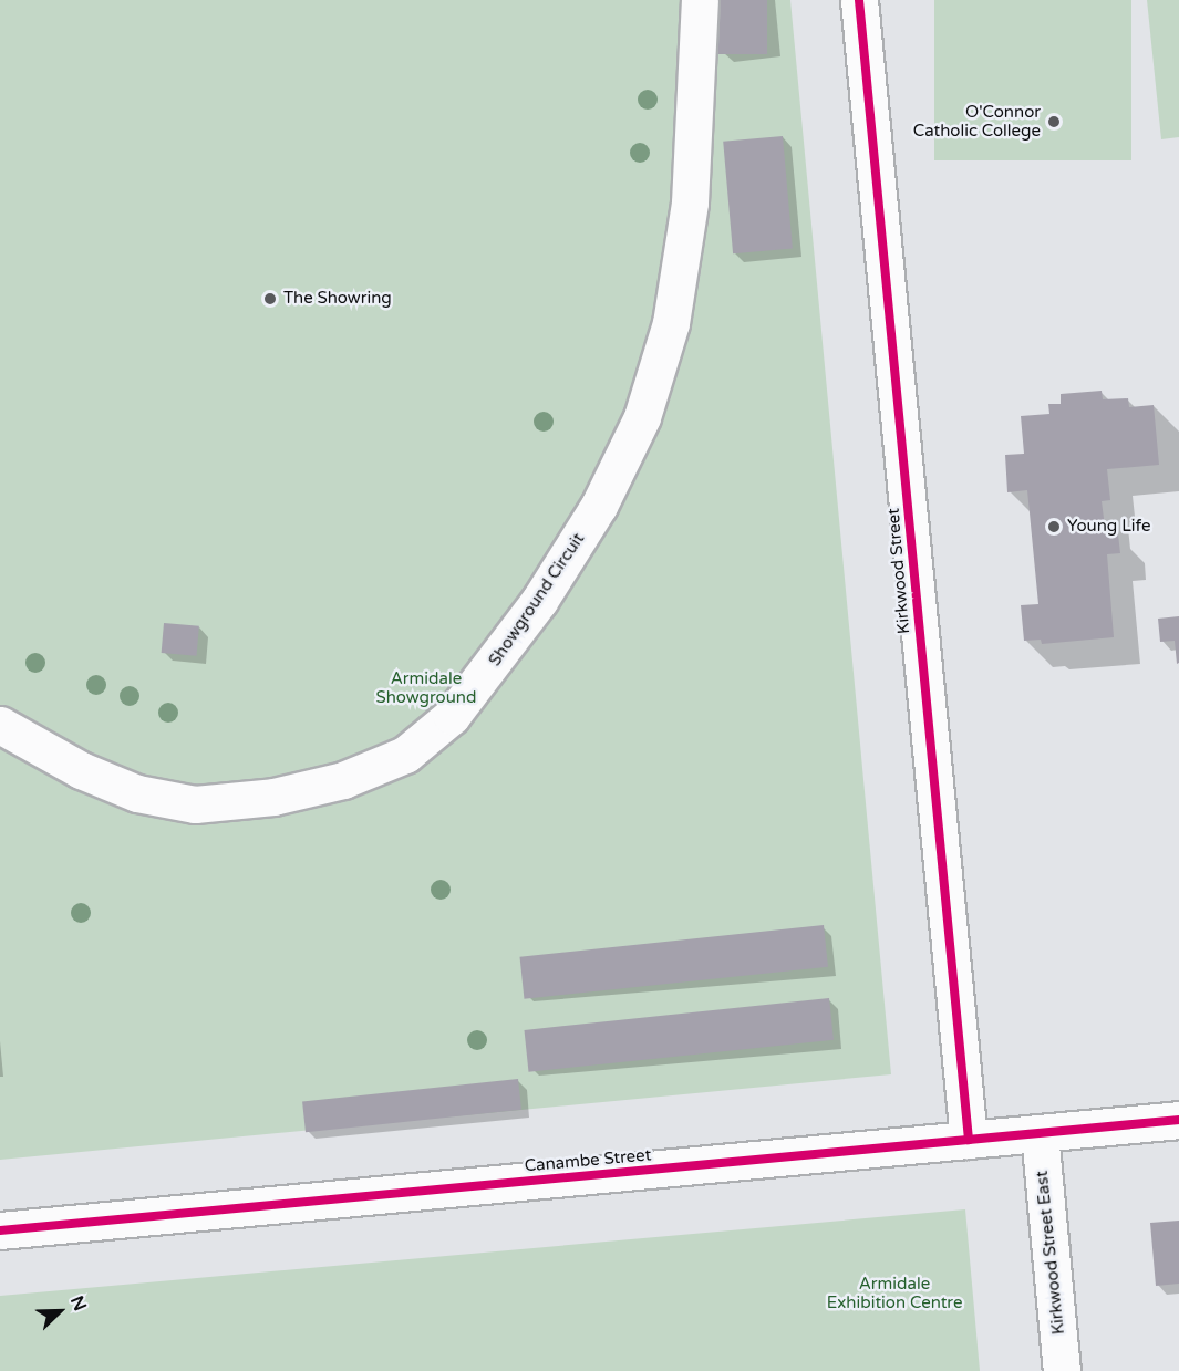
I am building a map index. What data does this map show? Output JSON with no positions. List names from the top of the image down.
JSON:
{
  "streets": {
    "street": [
      "Kirkwood Street",
      "Showground Circuit",
      "Canambe Street",
      "Kirkwood Street East"
    ]
  },
  "crossings": [
    ["Kirkwood Street", "Canambe Street"],
    ["Canambe Street", "Kirkwood Street East"]
  ],
  "parks": ["Armidale Showground", "Armidale Exhibition Centre"],
  "places": ["O'Connor Catholic College", "The Showring", "Young Life"],
  "north": "top right"
}
